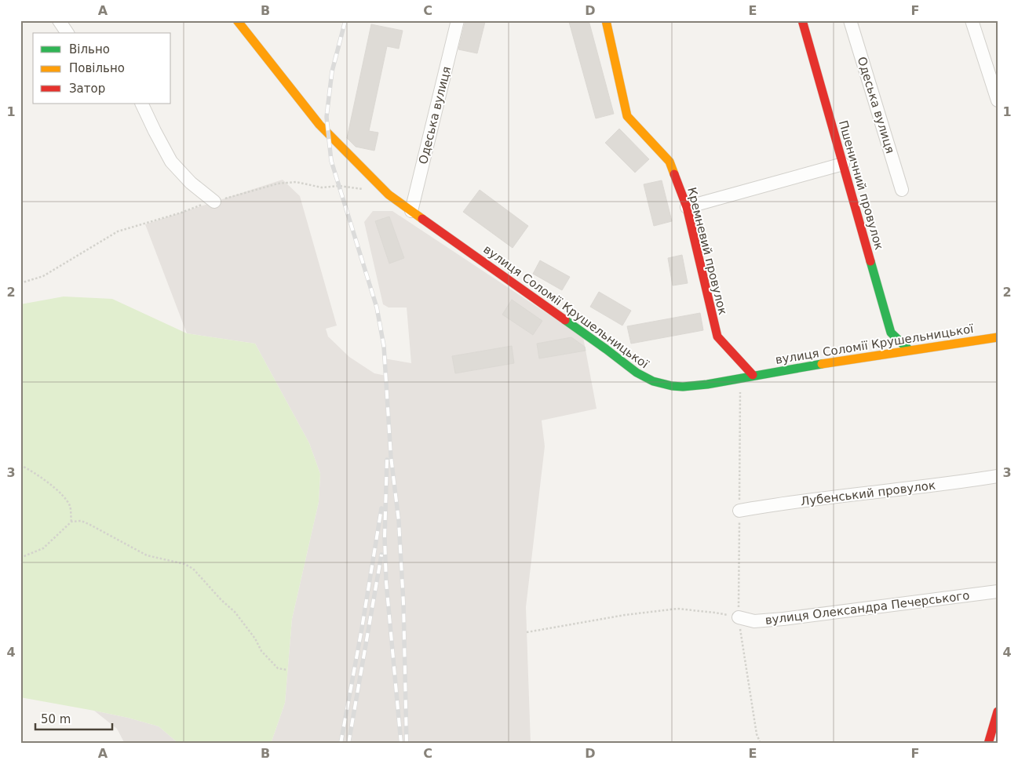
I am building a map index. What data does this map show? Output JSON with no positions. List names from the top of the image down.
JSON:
{
  "streets": {
    "street": [
      "Одеська вулиця",
      "Пшеничний провулок",
      "Кремневий провулок",
      "вулиця Соломії Крушельницької",
      "Лубенський провулок",
      "вулиця Олександра Печерського"
    ]
  },
  "crossings": [
    ["Одеська вулиця", "вулиця Соломії Крушельницької"],
    ["Пшеничний провулок", "вулиця Соломії Крушельницької"],
    ["Кремневий провулок", "вулиця Соломії Крушельницької"]
  ],
  "legend": ["Вільно", "Повільно", "Затор"],
  "scale_bar": "50 m",
  "grid": {
    "columns": [
      "A",
      "B",
      "C",
      "D",
      "E",
      "F"
    ],
    "rows": [
      "1",
      "2",
      "3",
      "4"
    ]
  }
}
